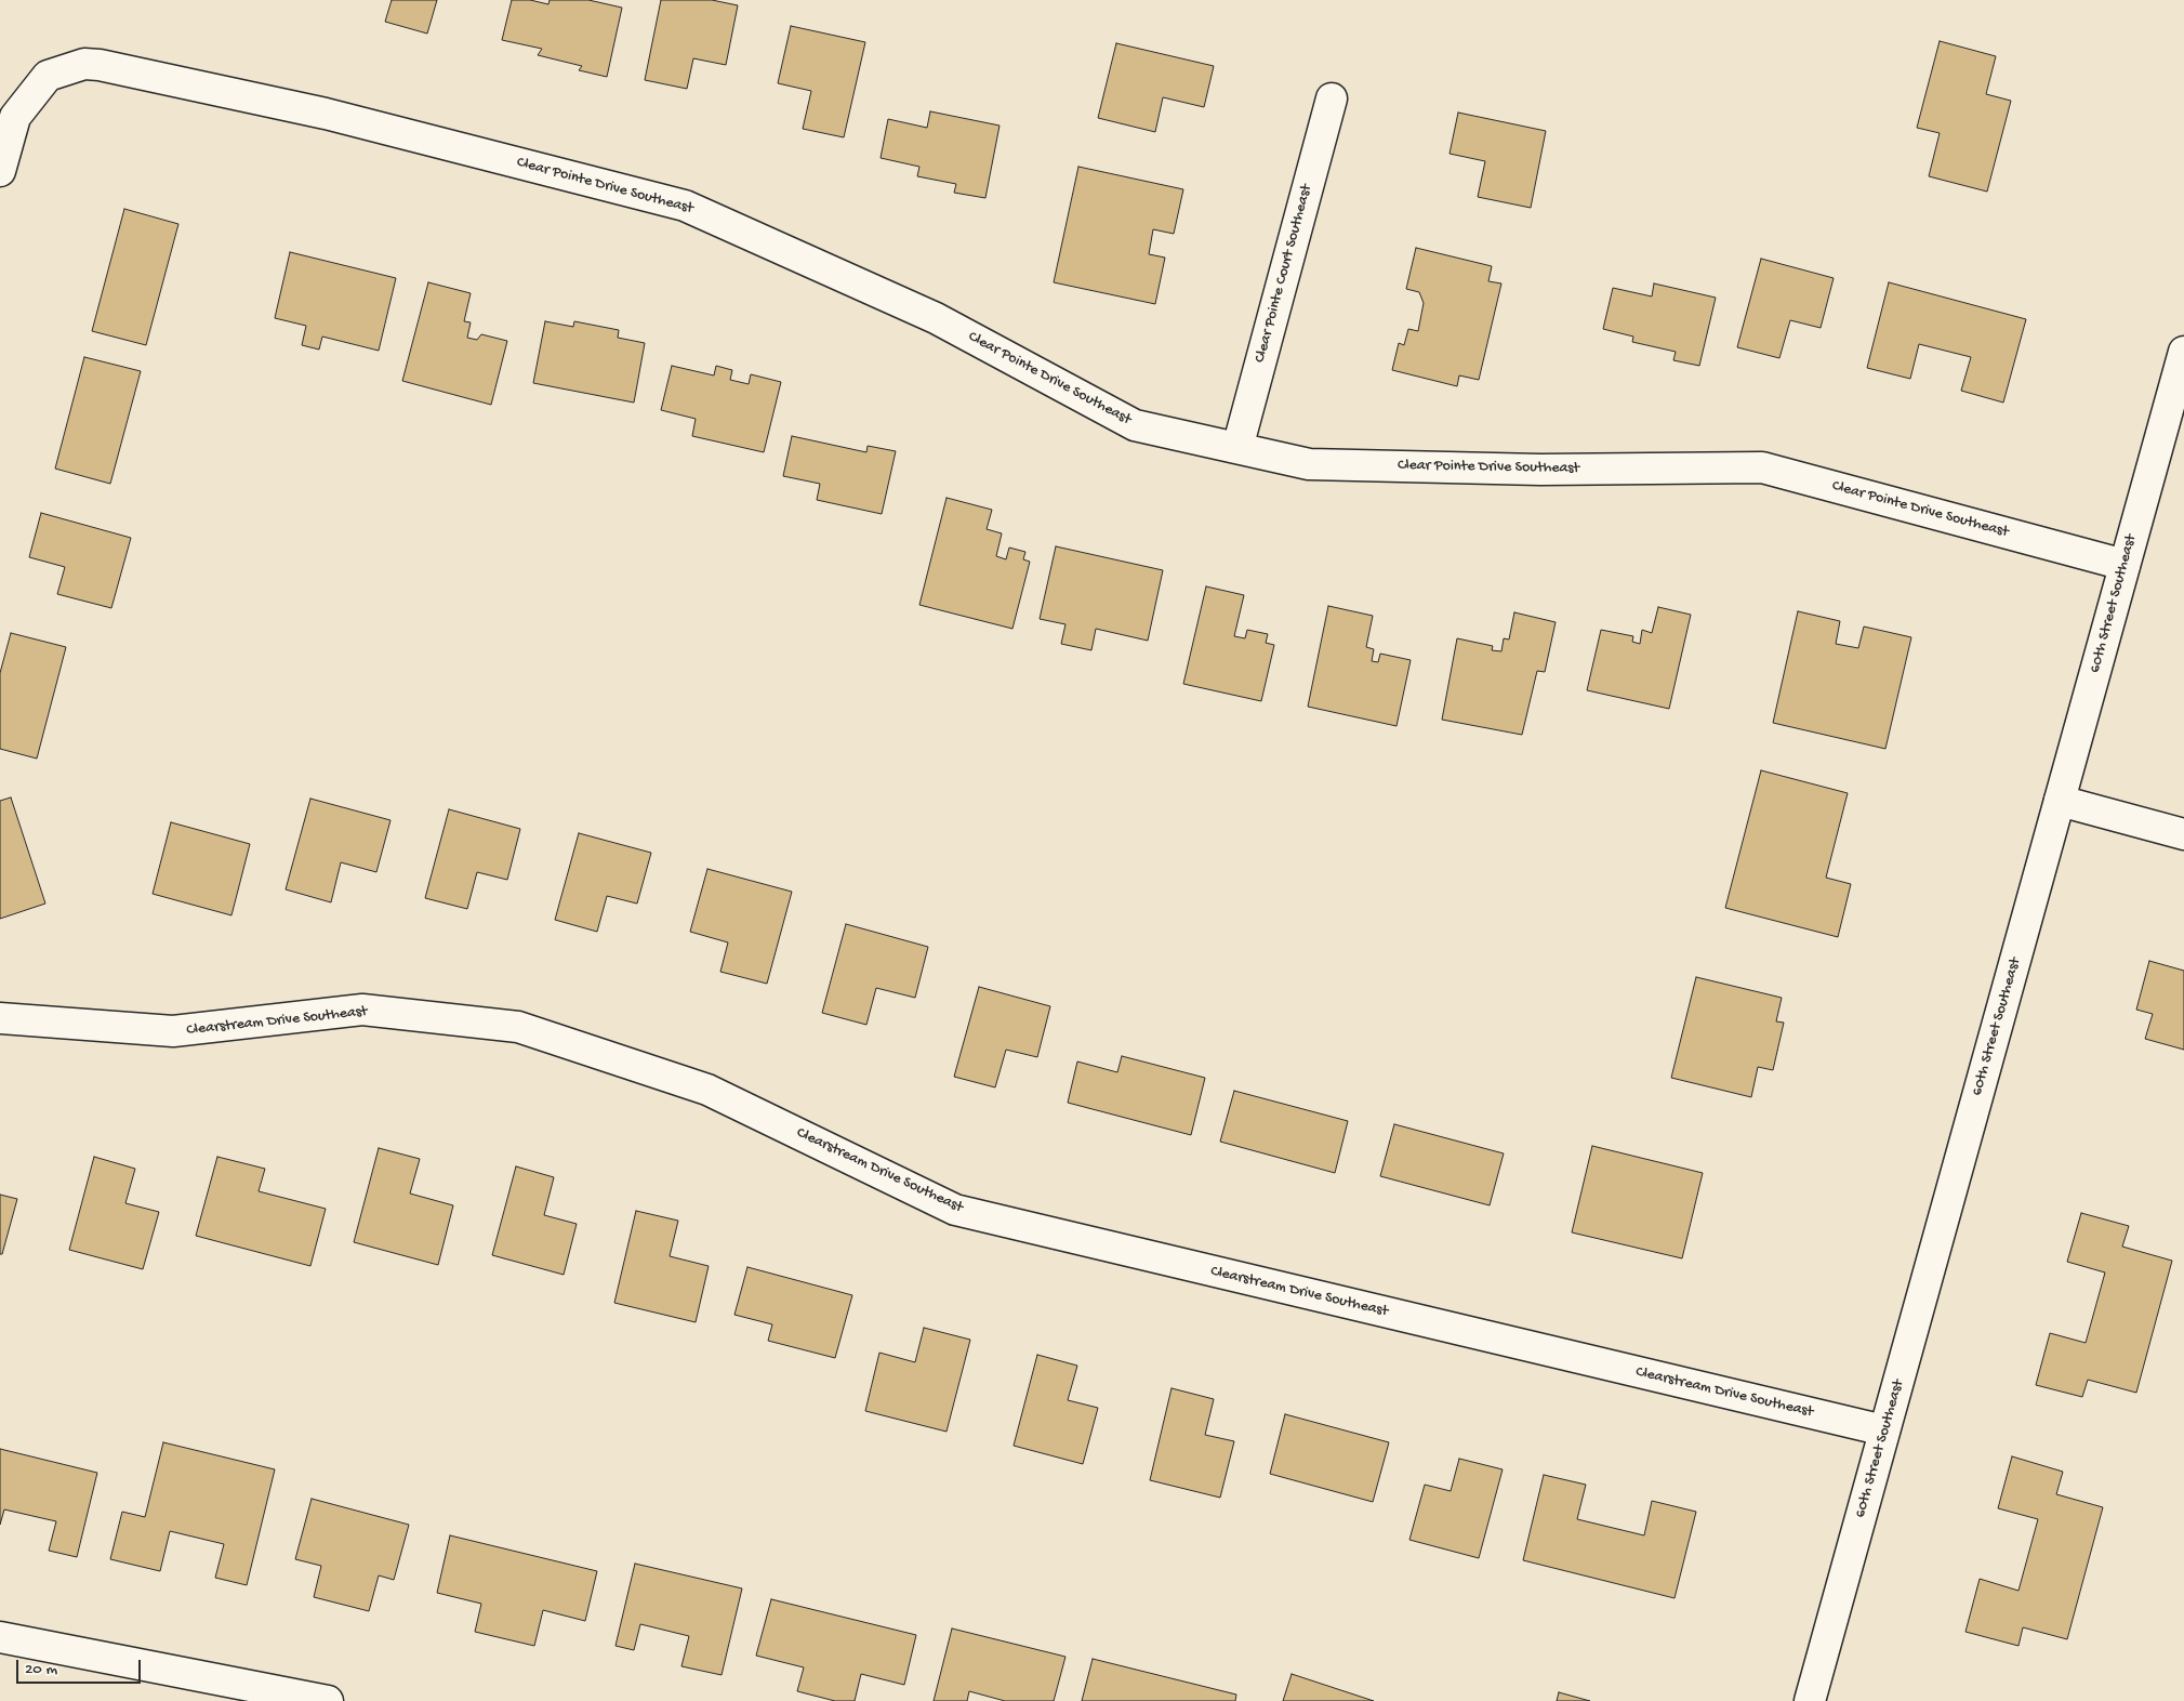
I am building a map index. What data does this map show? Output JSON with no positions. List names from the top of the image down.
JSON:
{
  "streets": {
    "street": [
      "Clear Pointe Drive Southeast",
      "Clear Pointe Court Southeast",
      "60th Street Southeast",
      "Clearstream Drive Southeast"
    ]
  },
  "crossings": [
    ["Clear Pointe Drive Southeast", "Clear Pointe Court Southeast"],
    ["Clear Pointe Drive Southeast", "60th Street Southeast"],
    ["60th Street Southeast", "Clearstream Drive Southeast"]
  ],
  "scale_bar": "20 m"
}
